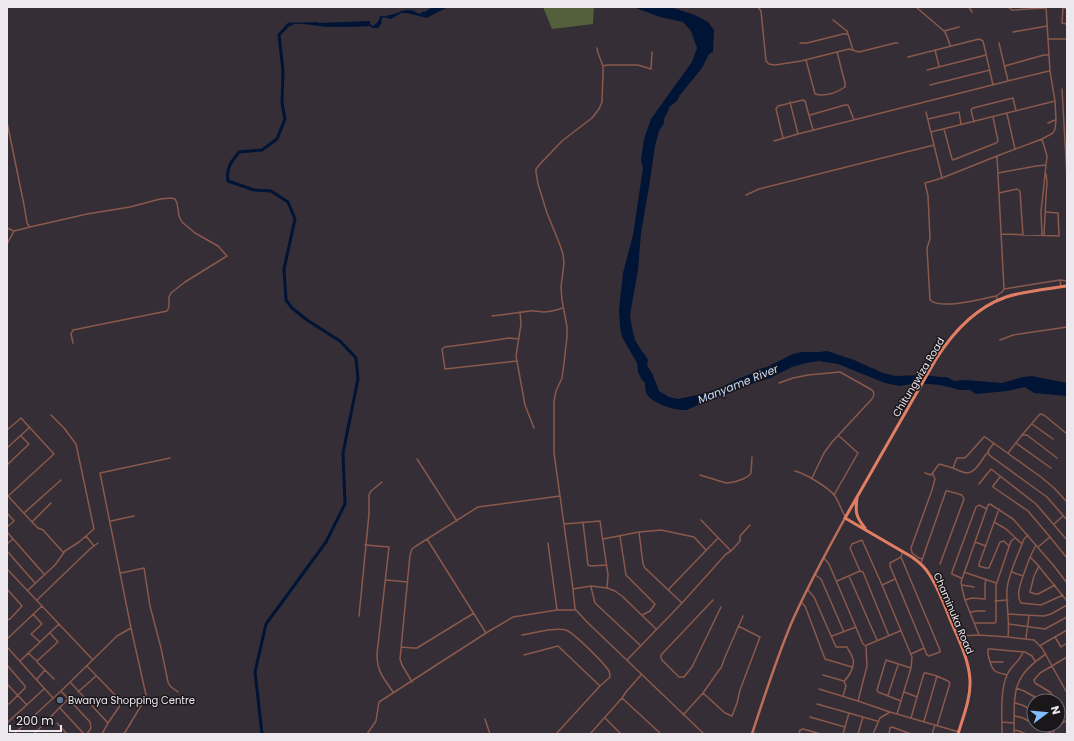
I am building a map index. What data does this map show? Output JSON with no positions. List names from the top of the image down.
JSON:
{
  "streets": {
    "main road": ["Chitungwiza Road", "Chaminuka Road"]
  },
  "crossings": [
    ["Chitungwiza Road", "Chaminuka Road"]
  ],
  "water": ["Manyame River"],
  "places": ["Bwanya Shopping Centre"],
  "scale_bar": "200 m",
  "north": "right"
}
